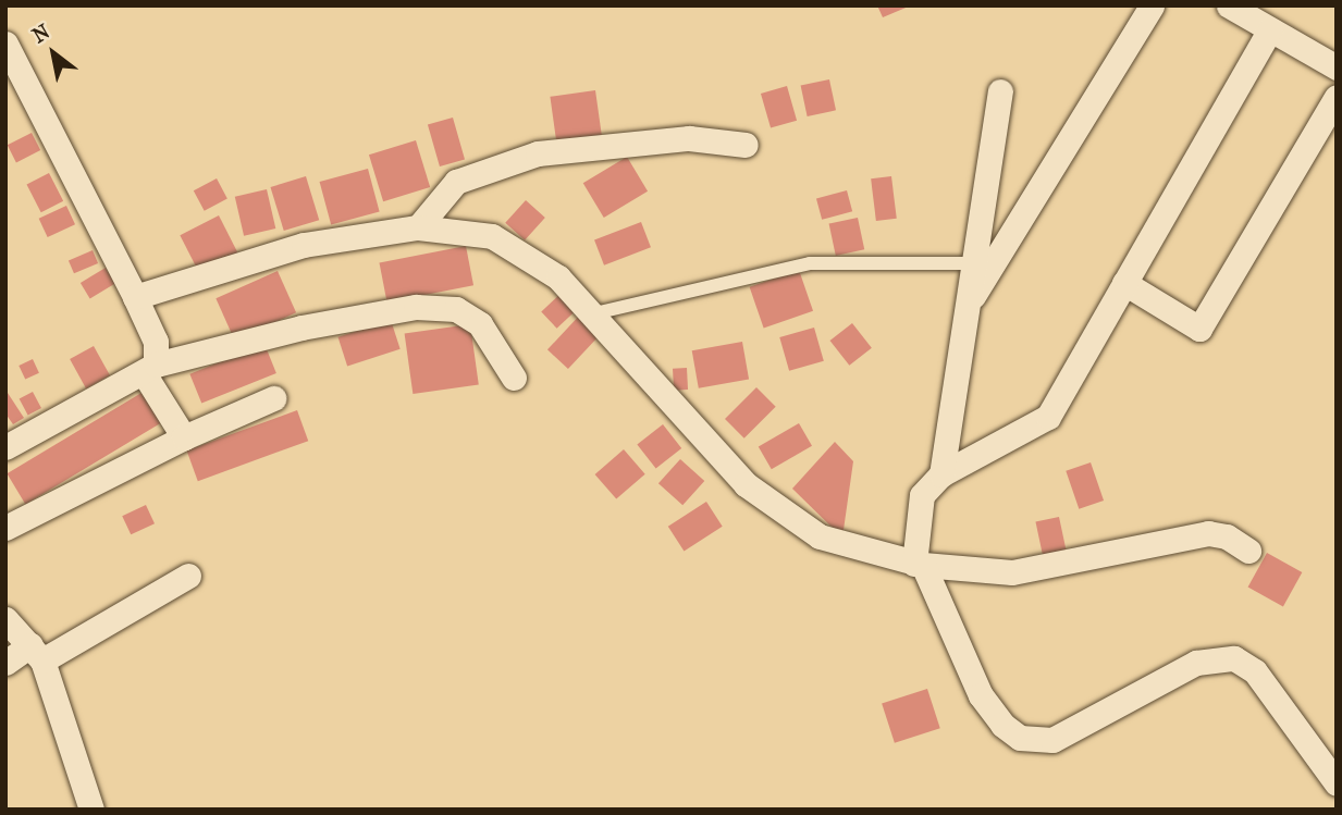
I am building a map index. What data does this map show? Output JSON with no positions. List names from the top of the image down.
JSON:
{
  "north": "top left"
}
